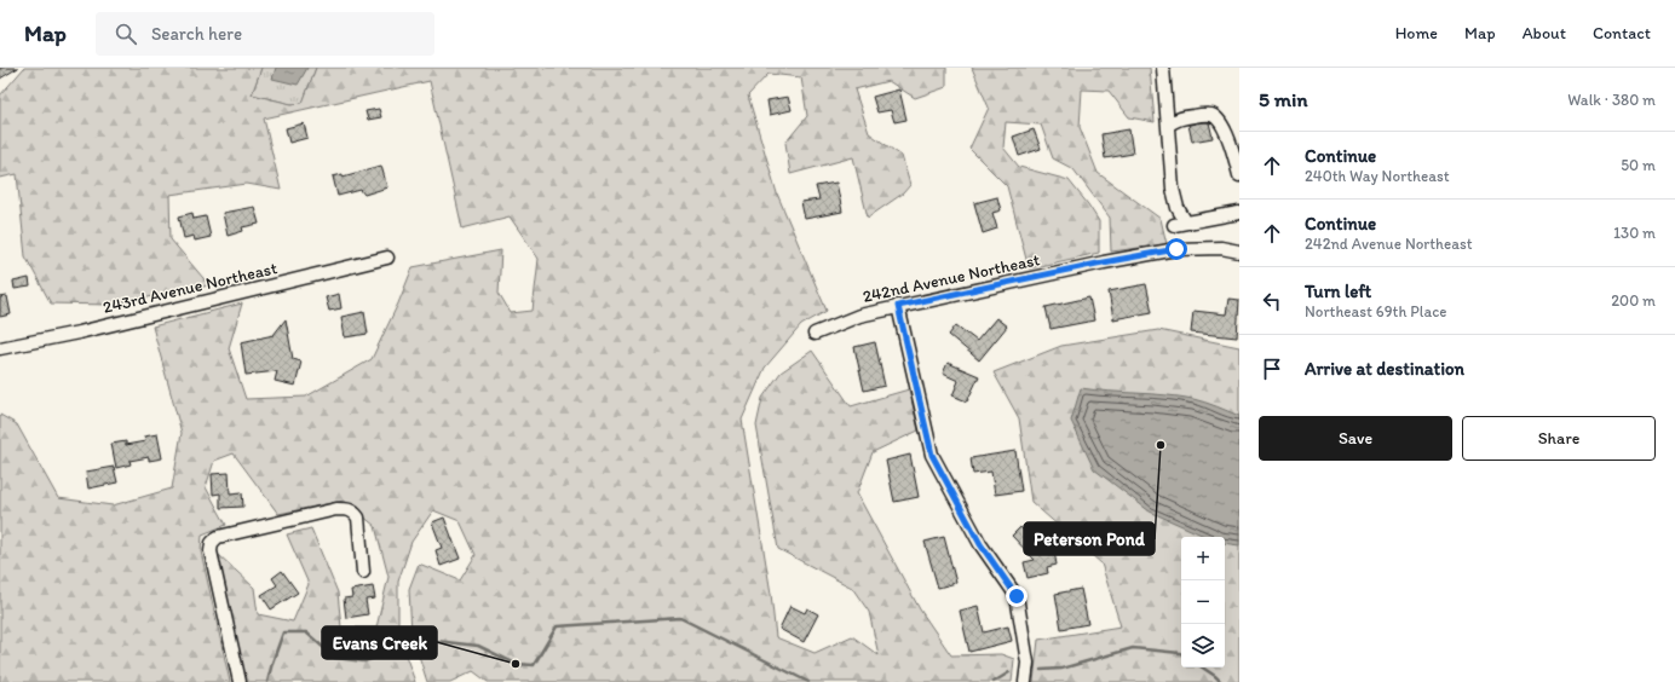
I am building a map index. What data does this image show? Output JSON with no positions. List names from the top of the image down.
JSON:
{
  "streets": {
    "street": ["242nd Avenue Northeast", "243rd Avenue Northeast"]
  },
  "places": ["Peterson Pond", "Evans Creek"],
  "page": {
    "header": "Map",
    "search": "Search here",
    "nav": [
      "Home",
      "Map",
      "About",
      "Contact"
    ],
    "heading": ["5 min", "Walk · 380 m"],
    "list": [
      ["Continue", "240th Way Northeast", "50 m"],
      ["Continue", "242nd Avenue Northeast", "130 m"],
      ["Turn left", "Northeast 69th Place", "200 m"],
      "Arrive at destination"
    ],
    "buttons": ["Save", "Share"],
    "map_buttons": ["+", "−"]
  }
}
